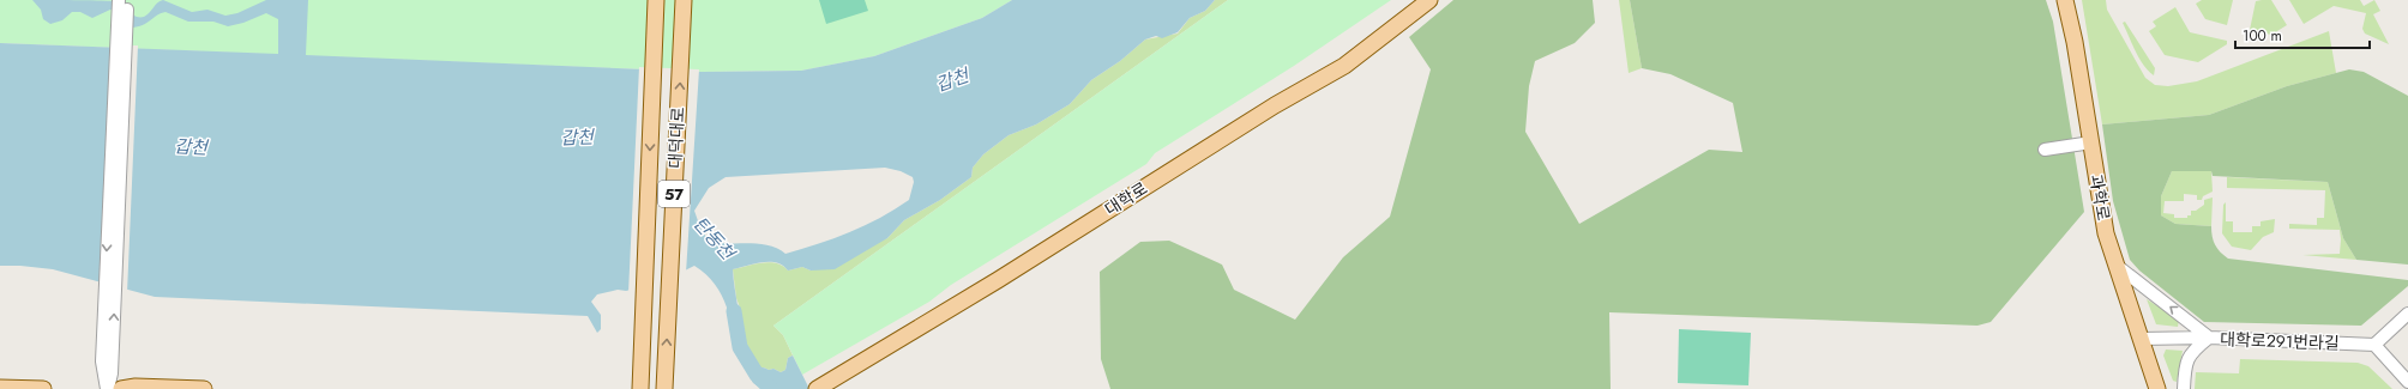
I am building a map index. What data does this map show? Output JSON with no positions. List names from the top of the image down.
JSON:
{
  "streets": {
    "main road": [
      "대덕대로",
      "57",
      "과학로",
      "대학로"
    ],
    "street": ["대학로291번라길"]
  },
  "crossings": [
    ["과학로", "대학로291번라길"]
  ],
  "water": ["갑천", "탄동천"],
  "scale_bar": "100 m"
}
